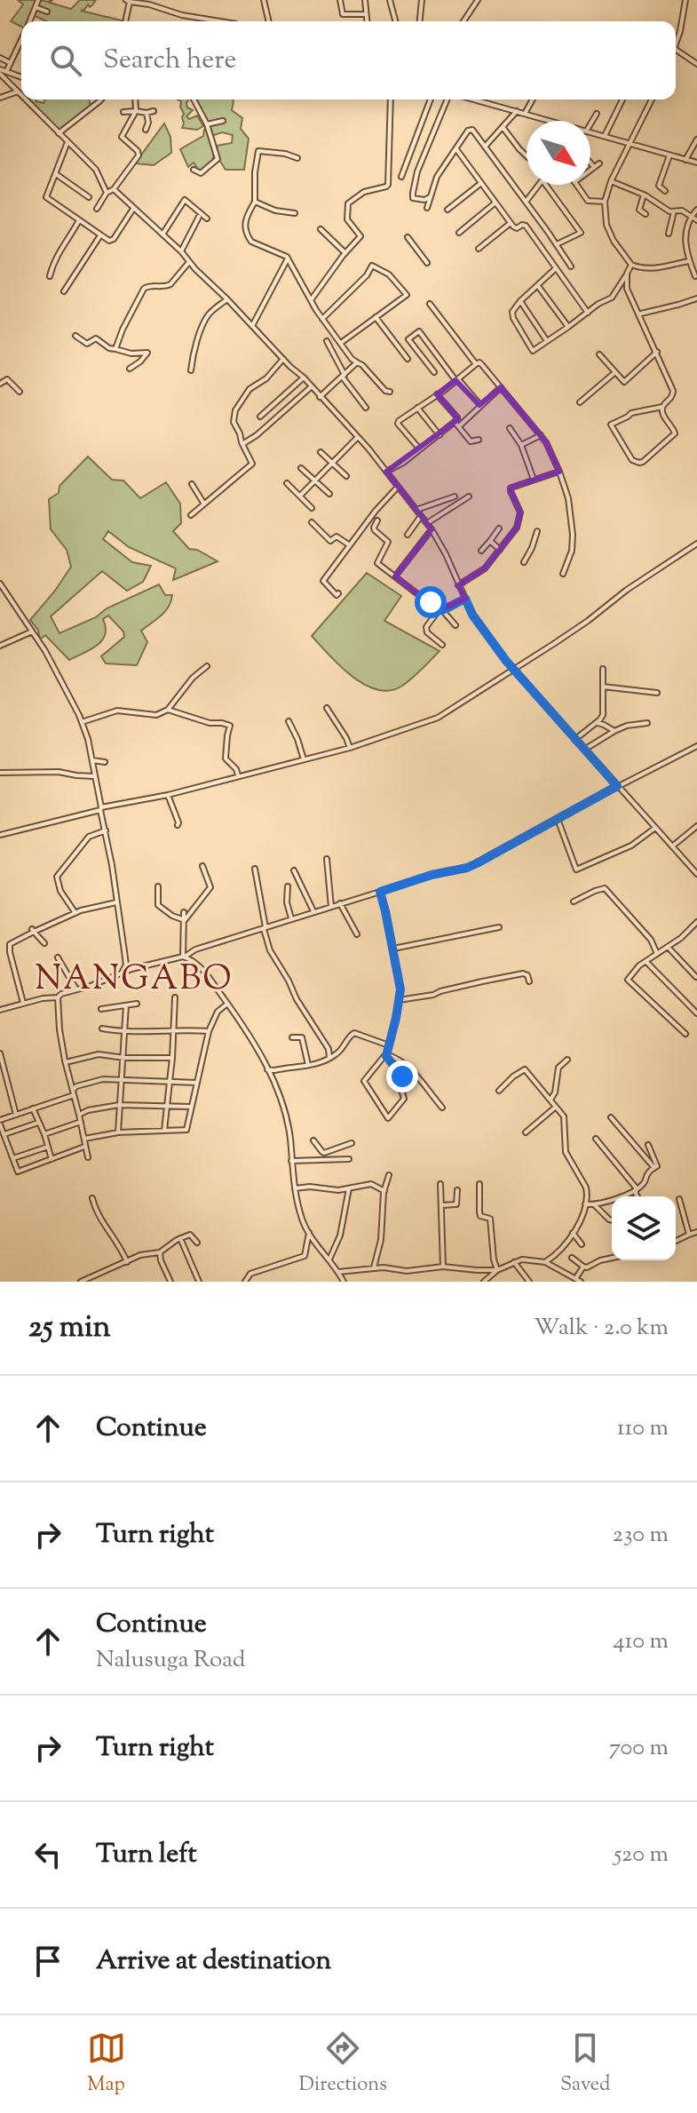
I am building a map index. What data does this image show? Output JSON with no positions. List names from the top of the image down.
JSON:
{
  "districts": ["NANGABO"],
  "north": "bottom right",
  "page": {
    "search": "Search here",
    "heading": ["25 min", "Walk · 2.0 km"],
    "list": [
      ["Continue", "110 m"],
      ["Turn right", "230 m"],
      ["Continue", "Nalusuga Road", "410 m"],
      ["Turn right", "700 m"],
      ["Turn left", "520 m"],
      "Arrive at destination"
    ],
    "nav": ["Map", "Directions", "Saved"]
  }
}
